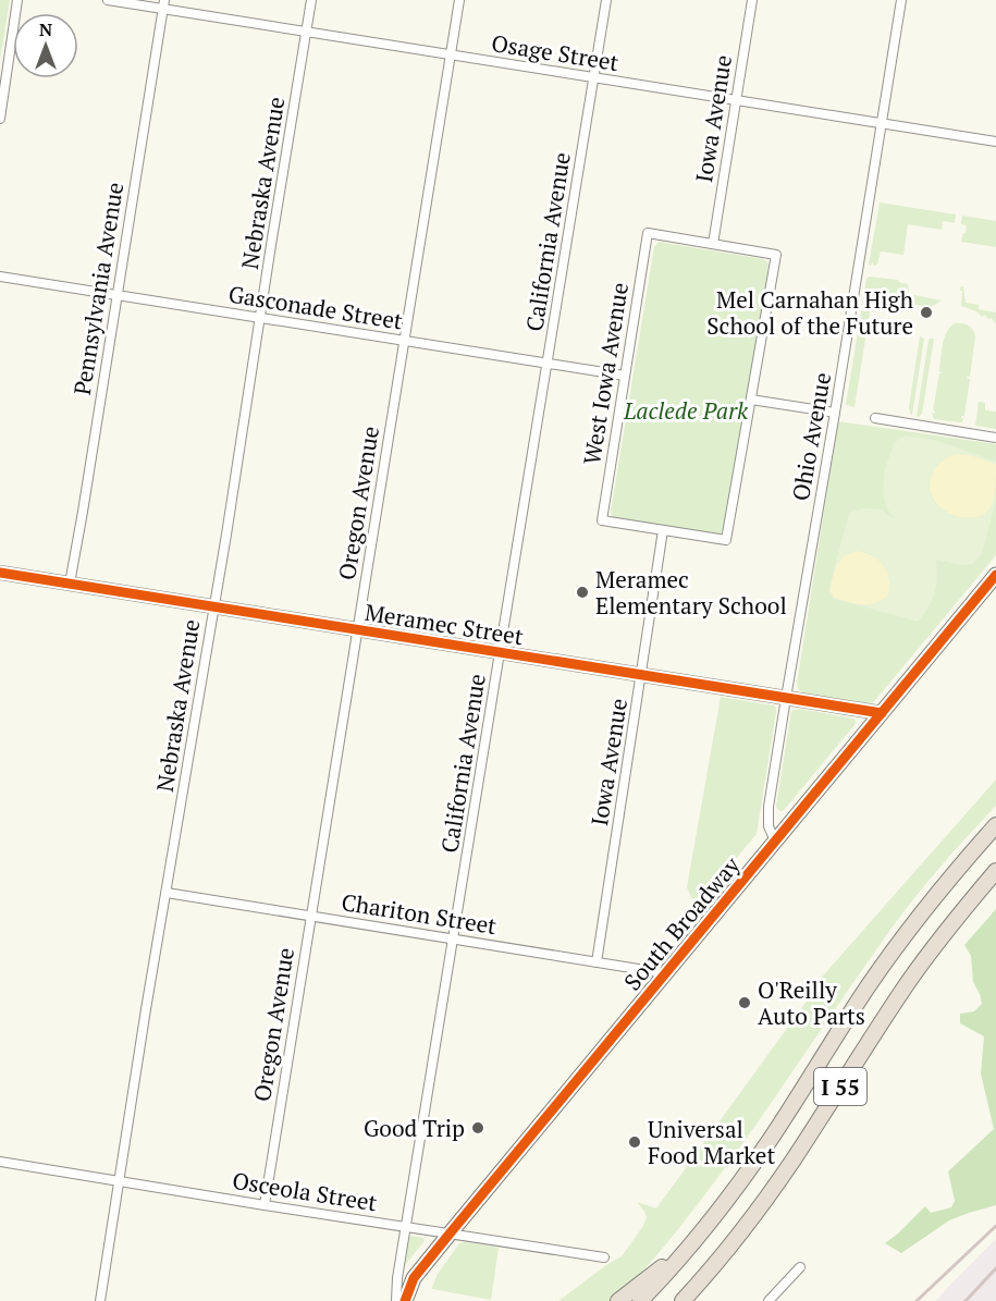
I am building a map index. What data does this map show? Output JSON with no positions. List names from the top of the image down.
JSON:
{
  "streets": {
    "highway": ["I 55"],
    "main road": ["South Broadway"],
    "street": [
      "Osage Street",
      "Iowa Avenue",
      "Nebraska Avenue",
      "California Avenue",
      "Pennsylvania Avenue",
      "Gasconade Street",
      "West Iowa Avenue",
      "Ohio Avenue",
      "Oregon Avenue",
      "Meramec Street",
      "Chariton Street",
      "Osceola Street"
    ]
  },
  "crossings": [
    ["Osage Street", "Iowa Avenue"],
    ["Osage Street", "Nebraska Avenue"],
    ["Osage Street", "California Avenue"],
    ["Osage Street", "Pennsylvania Avenue"],
    ["Osage Street", "Ohio Avenue"],
    ["Osage Street", "Oregon Avenue"],
    ["Iowa Avenue", "West Iowa Avenue"],
    ["Iowa Avenue", "Meramec Street"],
    ["Iowa Avenue", "Chariton Street"],
    ["Nebraska Avenue", "Gasconade Street"],
    ["Nebraska Avenue", "Meramec Street"],
    ["Nebraska Avenue", "Chariton Street"],
    ["Nebraska Avenue", "Osceola Street"],
    ["California Avenue", "Gasconade Street"],
    ["California Avenue", "Meramec Street"],
    ["California Avenue", "Chariton Street"],
    ["California Avenue", "Osceola Street"],
    ["Pennsylvania Avenue", "Gasconade Street"],
    ["Pennsylvania Avenue", "Meramec Street"],
    ["Gasconade Street", "West Iowa Avenue"],
    ["Gasconade Street", "Oregon Avenue"],
    ["Ohio Avenue", "Meramec Street"],
    ["Ohio Avenue", "South Broadway"],
    ["Oregon Avenue", "Meramec Street"],
    ["Oregon Avenue", "Chariton Street"],
    ["Oregon Avenue", "Osceola Street"],
    ["Meramec Street", "South Broadway"],
    ["Chariton Street", "South Broadway"],
    ["South Broadway", "Osceola Street"]
  ],
  "parks": ["Laclede Park"],
  "places": [
    "Mel Carnahan High School of the Future",
    "Meramec Elementary School",
    "O'Reilly Auto Parts",
    "Good Trip",
    "Universal Food Market"
  ],
  "north": "top"
}
